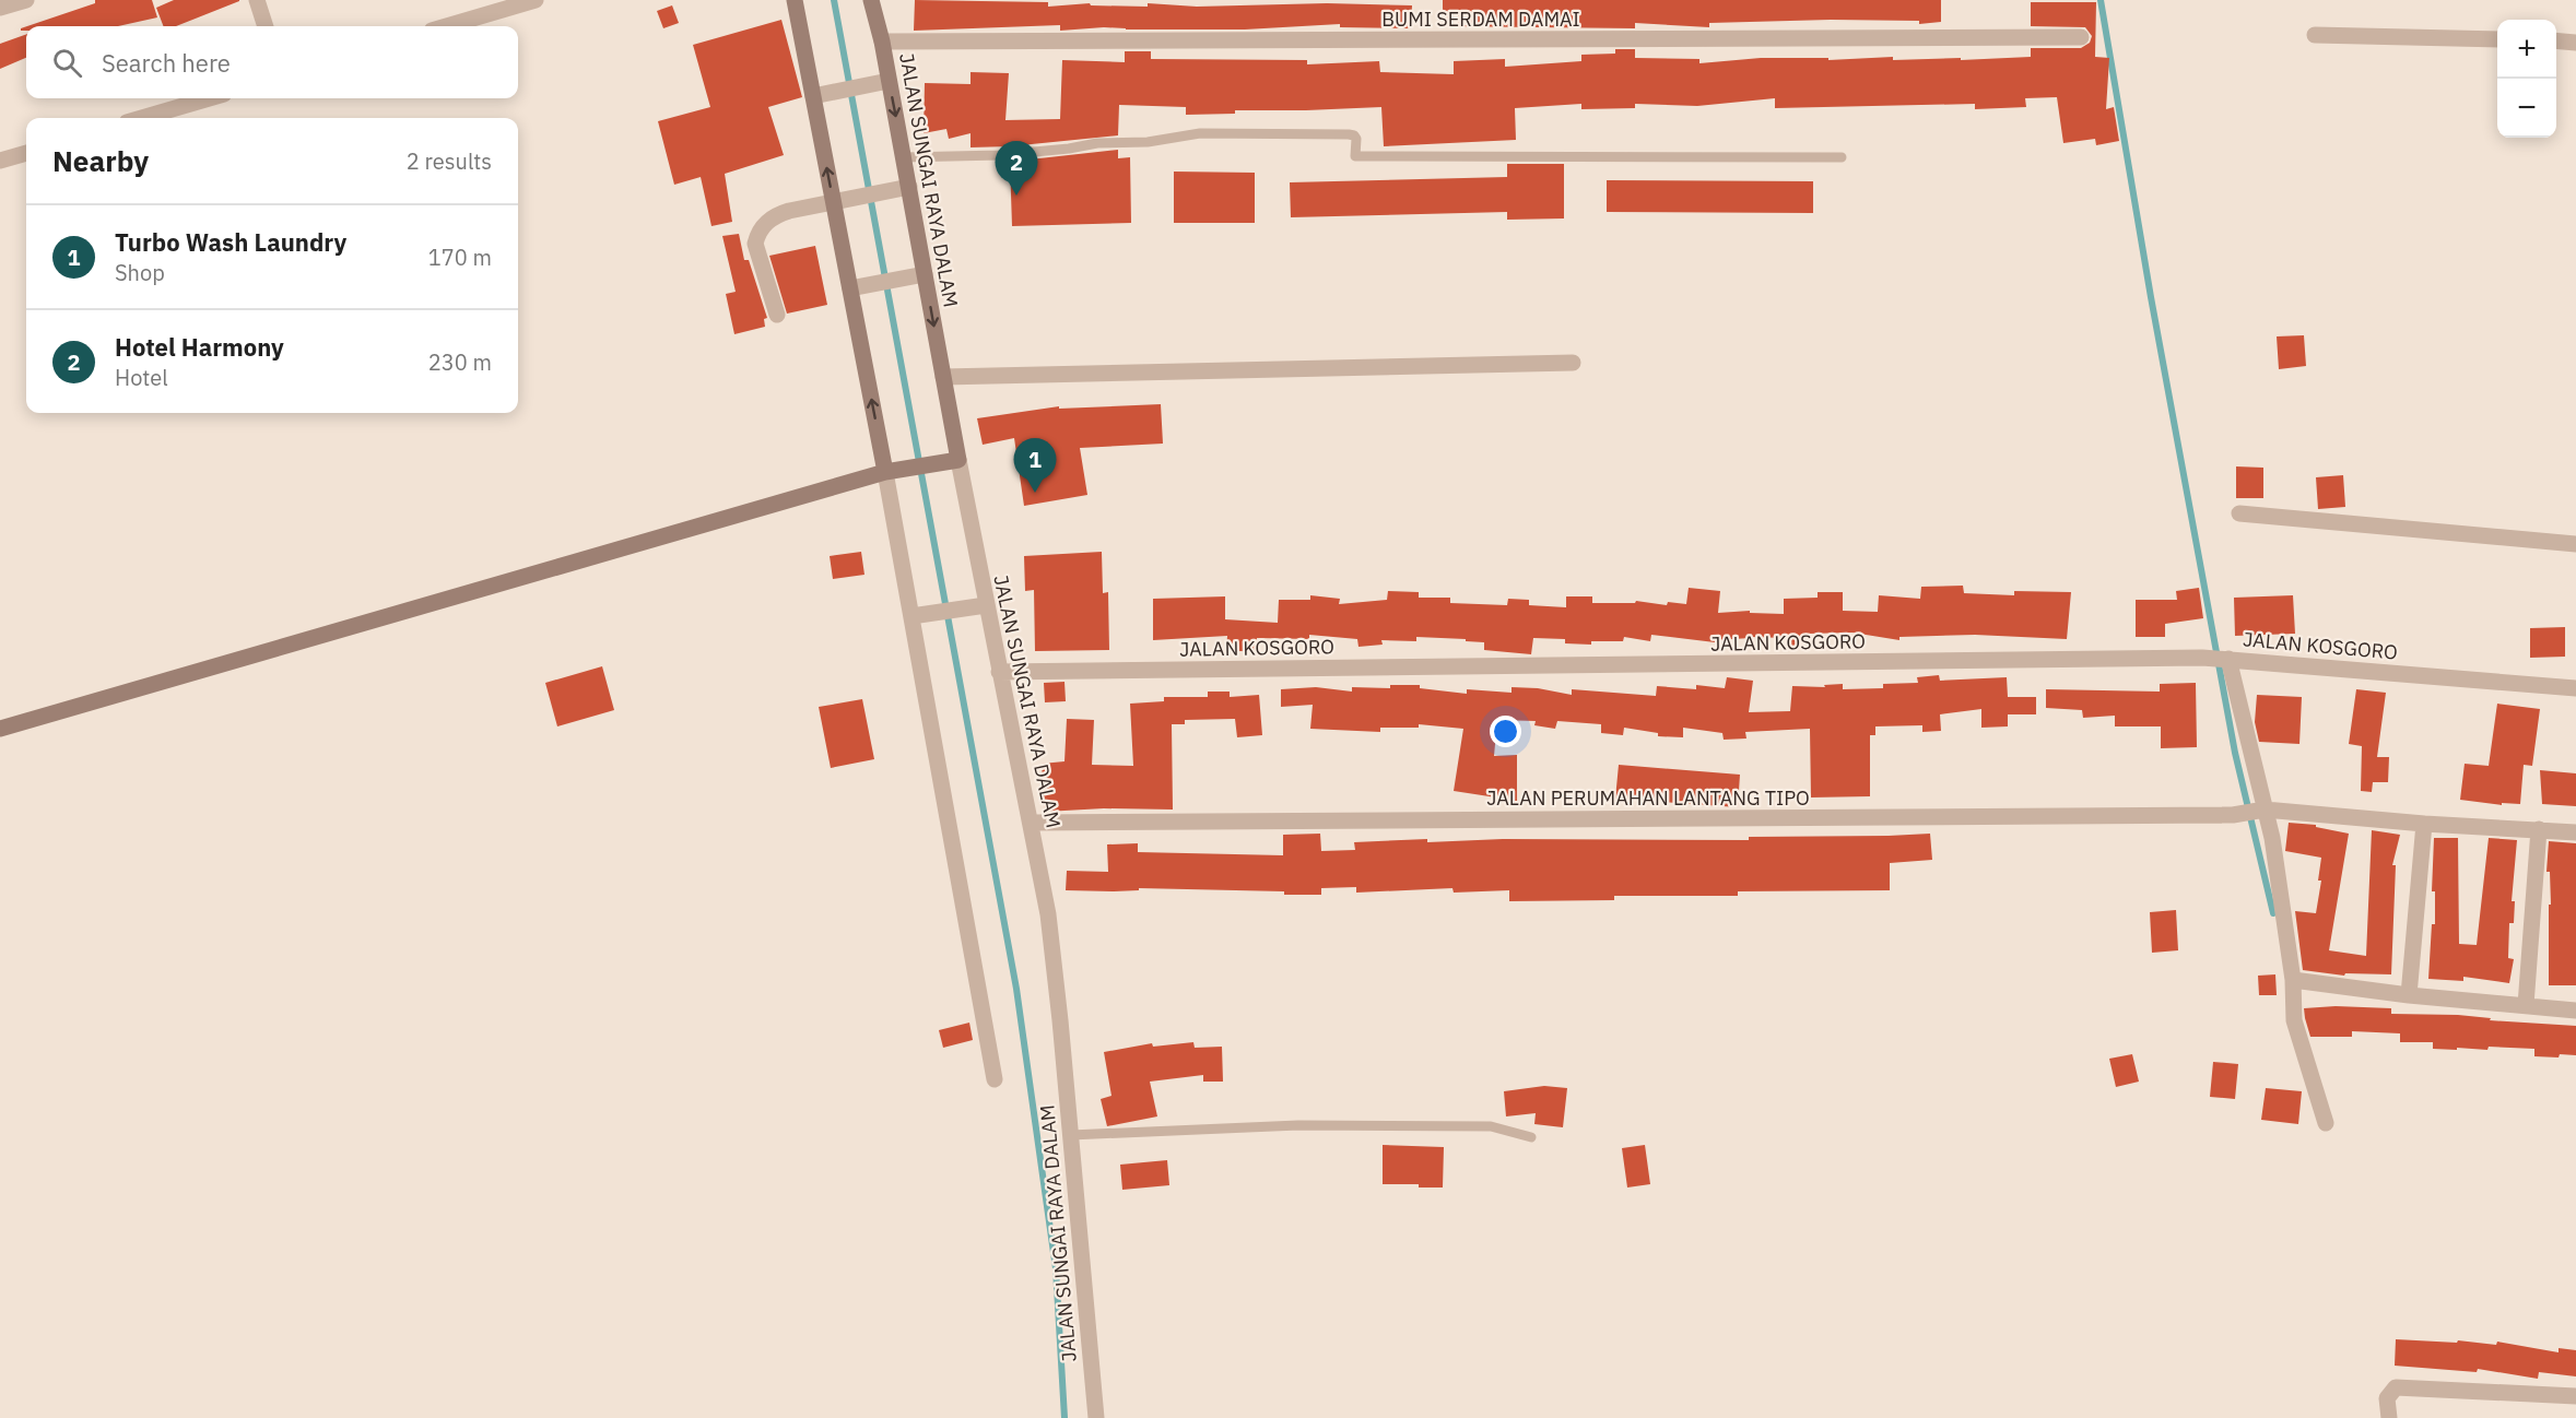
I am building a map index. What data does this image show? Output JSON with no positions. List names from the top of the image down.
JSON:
{
  "streets": {
    "street": [
      "BUMI SERDAM DAMAI",
      "JALAN SUNGAI RAYA DALAM",
      "JALAN KOSGORO",
      "JALAN PERUMAHAN LANTANG TIPO"
    ]
  },
  "crossings": [
    ["BUMI SERDAM DAMAI", "JALAN SUNGAI RAYA DALAM"],
    ["JALAN SUNGAI RAYA DALAM", "JALAN KOSGORO"],
    ["JALAN SUNGAI RAYA DALAM", "JALAN PERUMAHAN LANTANG TIPO"]
  ],
  "page": {
    "map_buttons": ["+", "−"],
    "search": "Search here",
    "heading": ["Nearby", "2 results"],
    "pins": ["2", "1"],
    "list": [
      {
        "mark": "1",
        "name": "Turbo Wash Laundry",
        "note": "Shop",
        "value": "170 m"
      },
      {
        "mark": "2",
        "name": "Hotel Harmony",
        "note": "Hotel",
        "value": "230 m"
      }
    ]
  }
}
